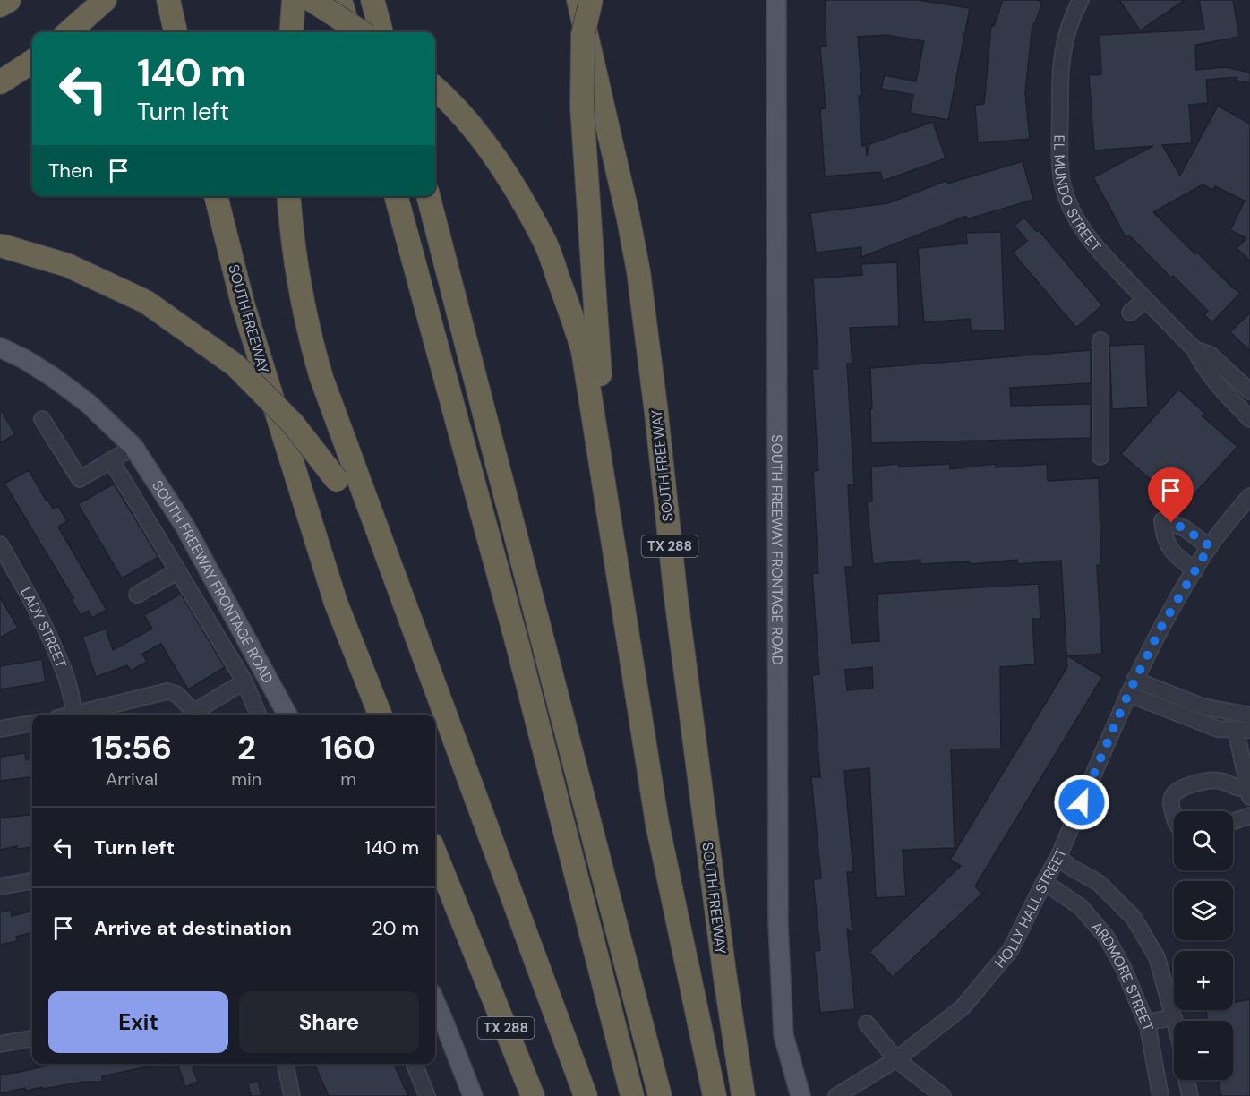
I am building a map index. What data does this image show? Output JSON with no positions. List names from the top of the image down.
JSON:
{
  "streets": {
    "highway": ["SOUTH FREEWAY", "TX 288"],
    "main road": ["SOUTH FREEWAY FRONTAGE ROAD"],
    "street": [
      "EL MUNDO STREET",
      "LADY STREET",
      "HOLLY HALL STREET",
      "ARDMORE STREET"
    ]
  },
  "crossings": [
    ["HOLLY HALL STREET", "ARDMORE STREET"]
  ],
  "page": {
    "turn": ["140 m", "Turn left"],
    "then": "Then",
    "eta": [
      "15:56",
      "Arrival",
      "2",
      "min",
      "160",
      "m"
    ],
    "list": [
      {
        "name": "Turn left",
        "value": "140 m"
      },
      {
        "name": "Arrive at destination",
        "value": "20 m"
      }
    ],
    "map_buttons": ["+", "−"],
    "buttons": ["Exit", "Share"]
  }
}
